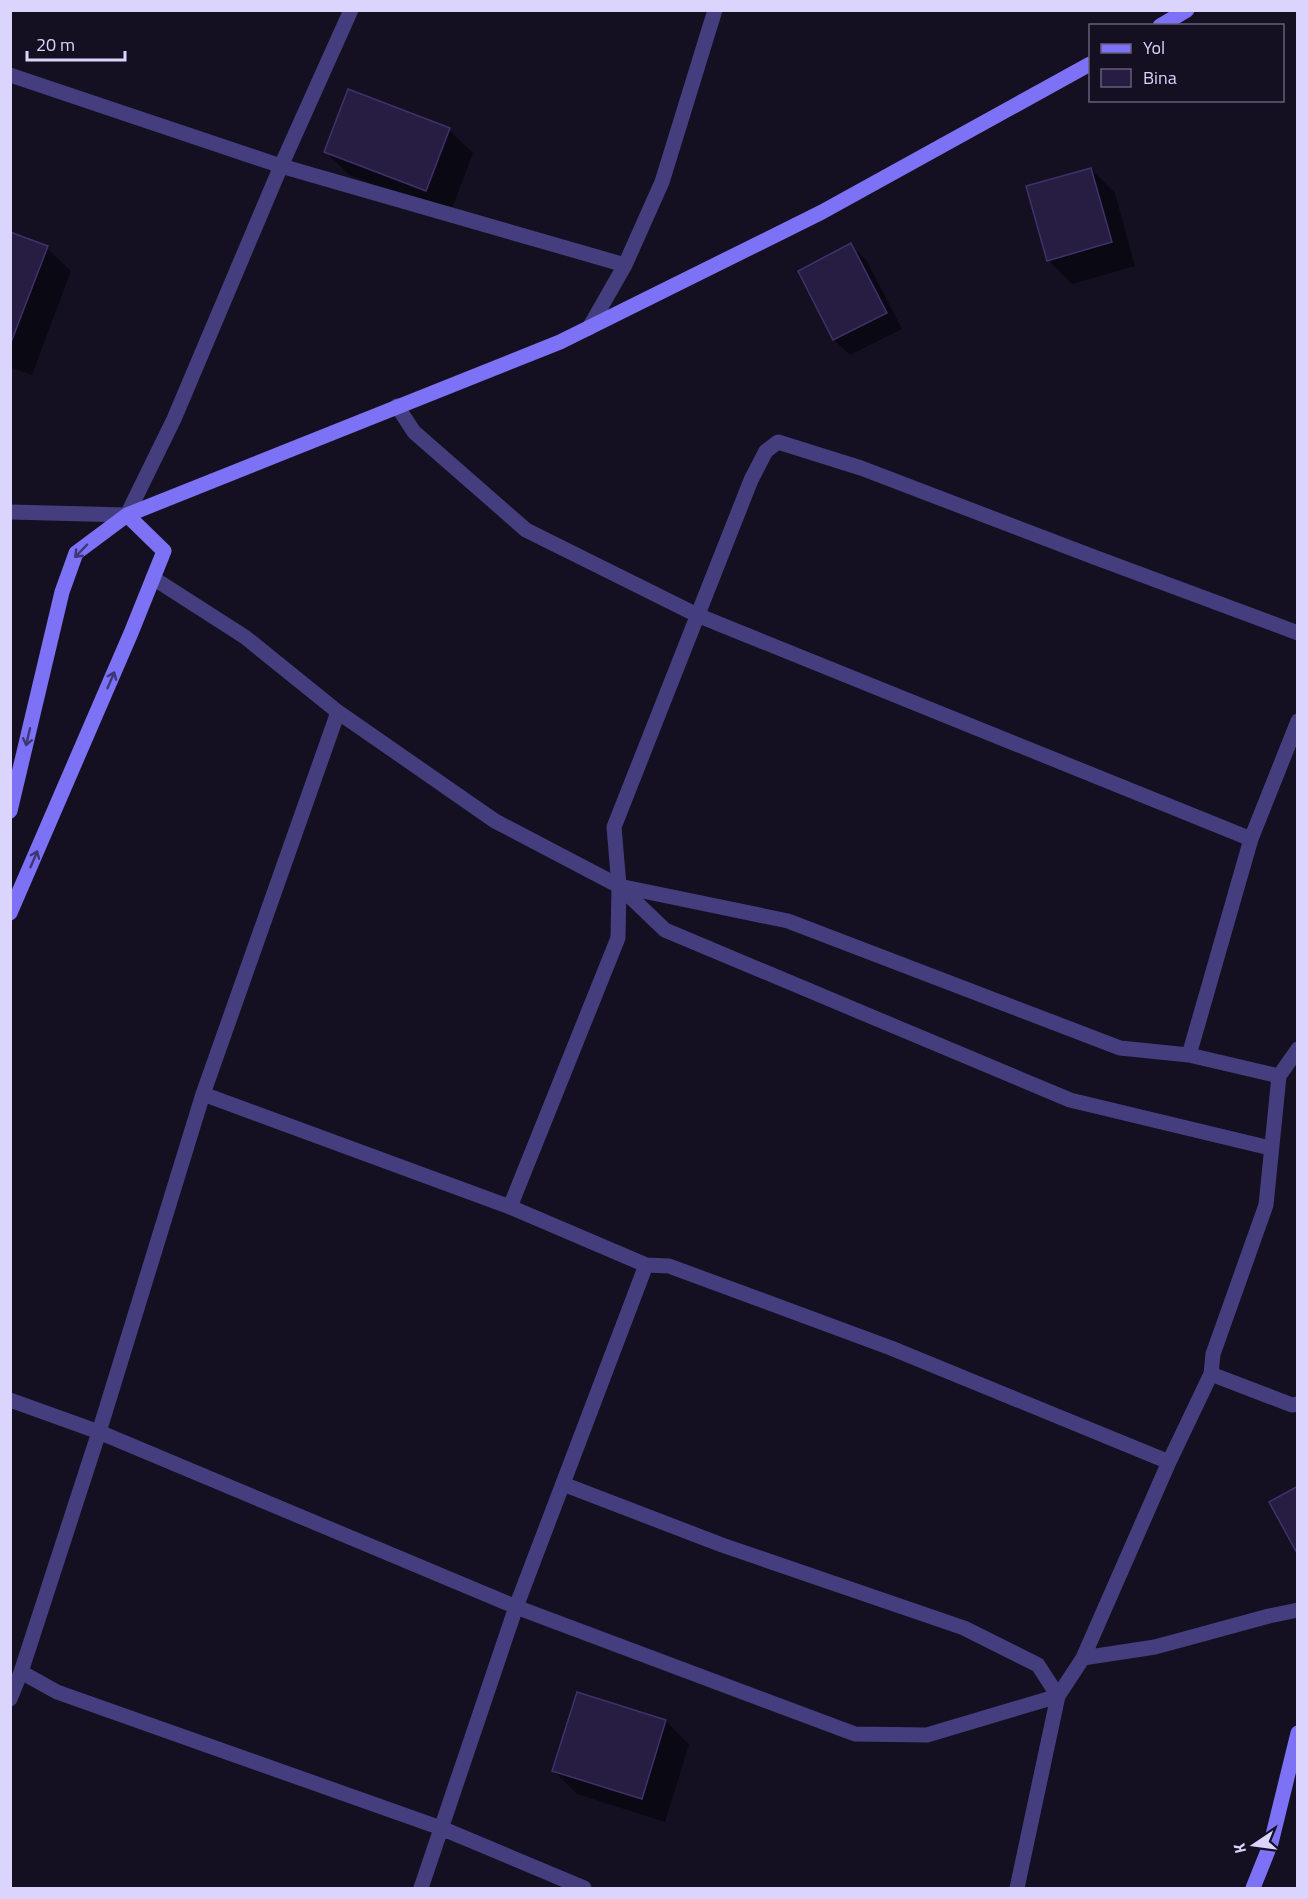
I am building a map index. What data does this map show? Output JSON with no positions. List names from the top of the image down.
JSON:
{
  "legend": ["Yol", "Bina"],
  "scale_bar": "20 m",
  "north": "left"
}
